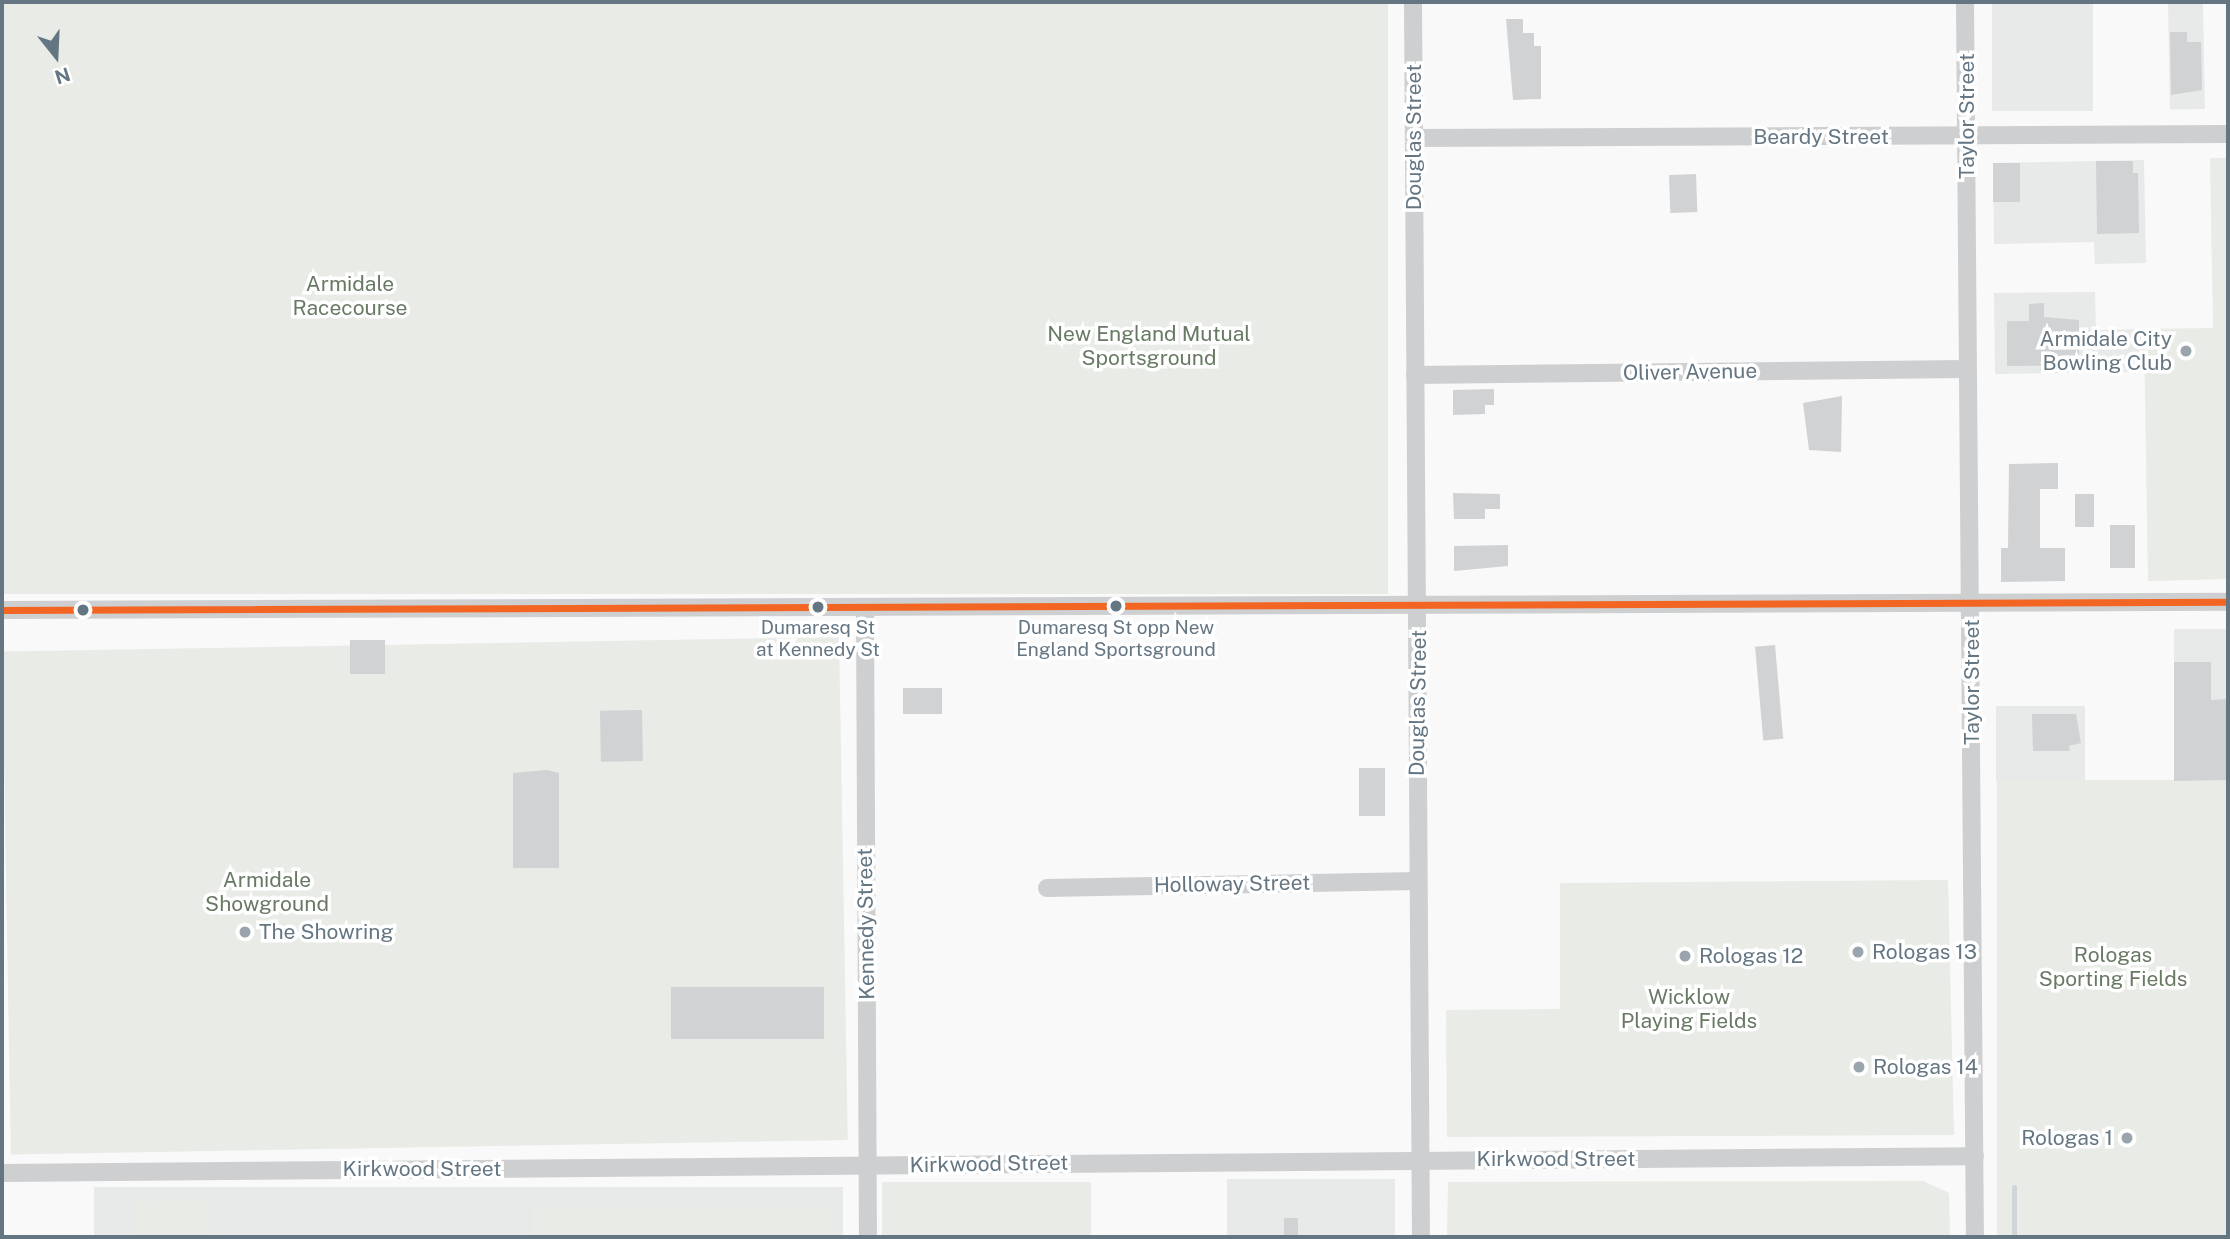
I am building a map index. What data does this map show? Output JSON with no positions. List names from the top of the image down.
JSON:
{
  "streets": {
    "street": [
      "Taylor Street",
      "Douglas Street",
      "Beardy Street",
      "Oliver Avenue",
      "Holloway Street",
      "Kennedy Street",
      "Kirkwood Street"
    ]
  },
  "crossings": [
    ["Taylor Street", "Beardy Street"],
    ["Taylor Street", "Oliver Avenue"],
    ["Taylor Street", "Kirkwood Street"],
    ["Douglas Street", "Beardy Street"],
    ["Douglas Street", "Oliver Avenue"],
    ["Douglas Street", "Holloway Street"],
    ["Douglas Street", "Kirkwood Street"],
    ["Kennedy Street", "Kirkwood Street"]
  ],
  "parks": [
    "Armidale Racecourse",
    "New England Mutual Sportsground",
    "Armidale Showground",
    "Rologas Sporting Fields",
    "Wicklow Playing Fields"
  ],
  "places": [
    "Armidale City Bowling Club",
    "Dumaresq St opp New England Sportsground",
    "Dumaresq St at Kennedy St",
    "The Showring",
    "Rologas 13",
    "Rologas 12",
    "Rologas 14",
    "Rologas 1"
  ],
  "north": "bottom"
}
